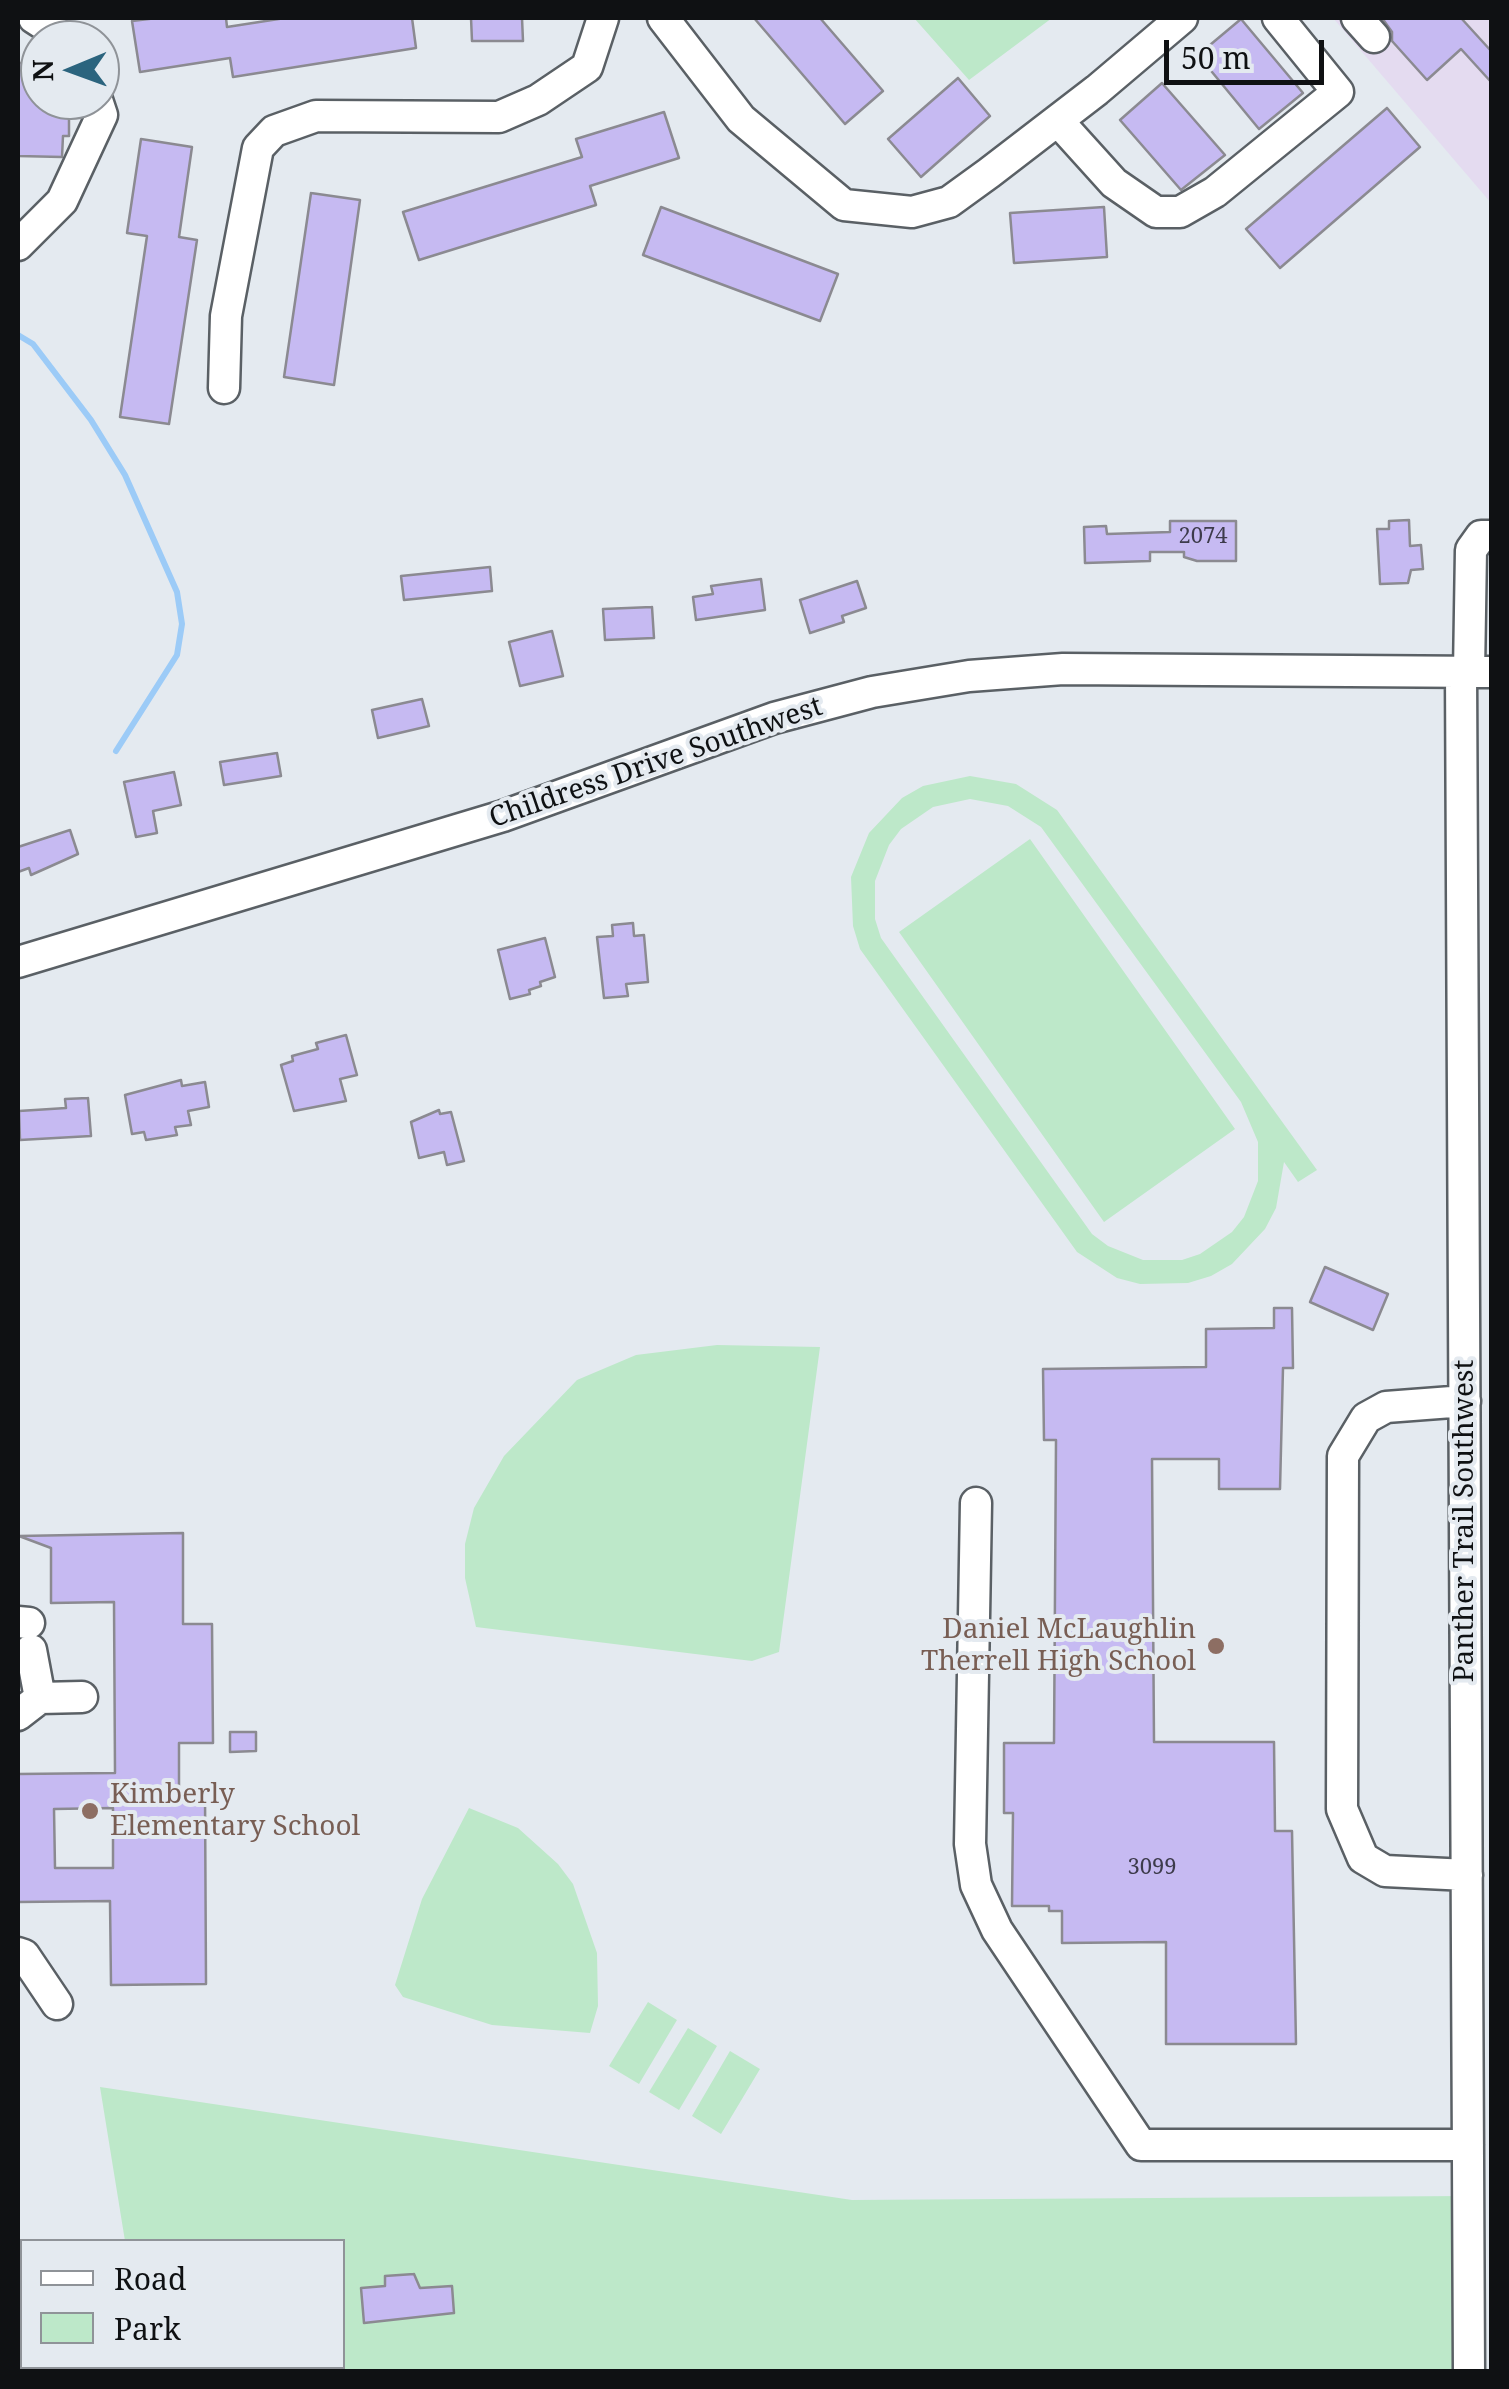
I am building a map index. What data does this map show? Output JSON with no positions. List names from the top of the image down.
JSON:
{
  "streets": {
    "street": ["Childress Drive Southwest", "Panther Trail Southwest"]
  },
  "crossings": [
    ["Childress Drive Southwest", "Panther Trail Southwest"]
  ],
  "places": ["Daniel McLaughlin Therrell High School", "Kimberly Elementary School"],
  "house_numbers": ["2074", "3099"],
  "legend": ["Road", "Park"],
  "scale_bar": "50 m",
  "north": "left"
}
